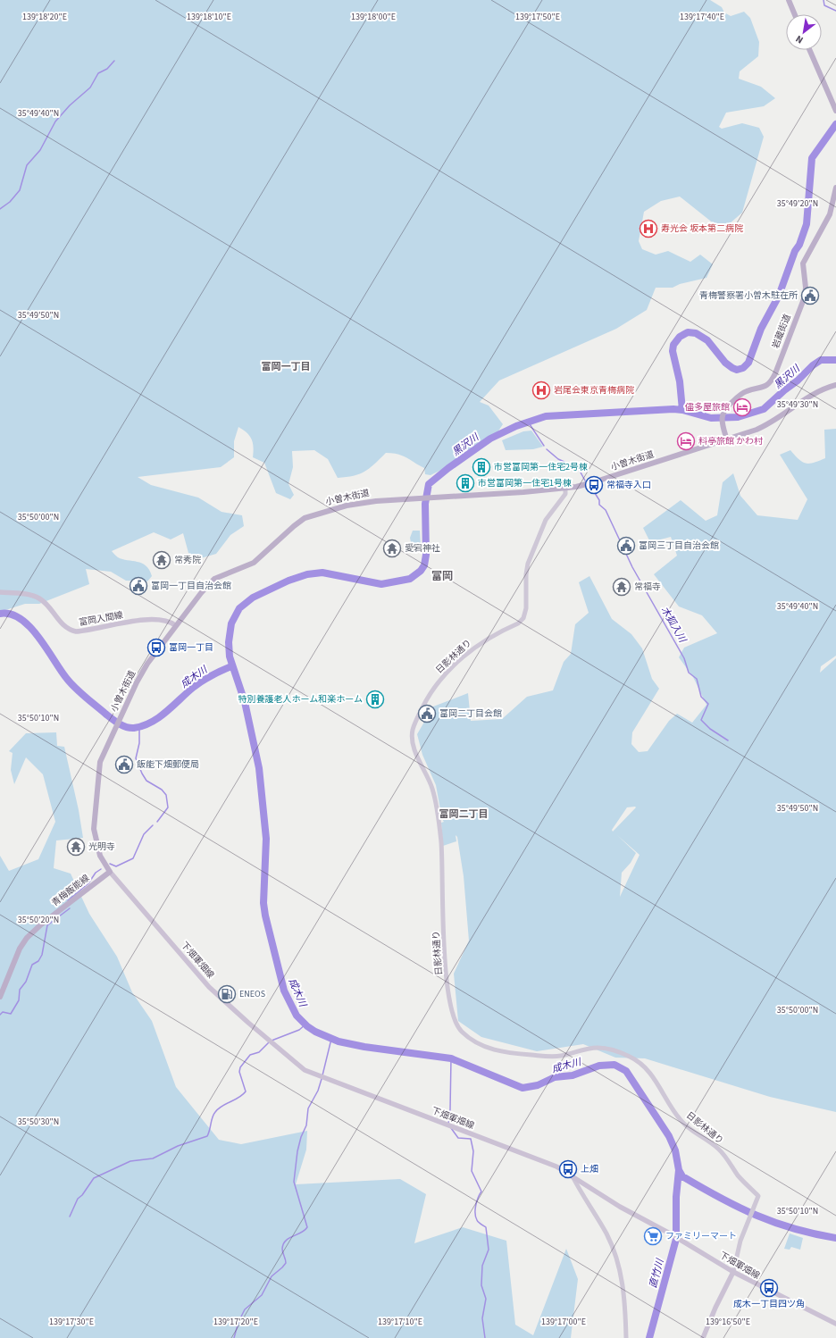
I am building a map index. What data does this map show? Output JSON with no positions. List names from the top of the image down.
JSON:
{
  "streets": {
    "main road": [
      "岩蔵街道",
      "小曽木街道",
      "富岡入間線",
      "青梅飯能線",
      "下畑軍畑線"
    ],
    "street": ["日影林通り"]
  },
  "crossings": [
    ["岩蔵街道", "小曽木街道"],
    ["小曽木街道", "富岡入間線"],
    ["小曽木街道", "日影林通り"],
    ["小曽木街道", "青梅飯能線"],
    ["小曽木街道", "下畑軍畑線"],
    ["日影林通り", "下畑軍畑線"],
    ["青梅飯能線", "下畑軍畑線"]
  ],
  "districts": ["富岡一丁目", "富岡", "富岡二丁目"],
  "water": [
    "黒沢川",
    "木狐入川",
    "成木川",
    "直竹川"
  ],
  "places": {
    "hospital": ["寿光会 坂本第二病院", "岩尾会東京青梅病院"],
    "public building": [
      "青梅警察署小曽木駐在所",
      "富岡三丁目自治会館",
      "富岡一丁目自治会館",
      "富岡二丁目会館",
      "飯能下畑郵便局"
    ],
    "hotel": ["儘多屋旅館", "料亭旅館 かわ村"],
    "building": ["市営富岡第一住宅2号棟", "市営富岡第一住宅1号棟", "特別養護老人ホーム和楽ホーム"],
    "bus stop": [
      "常福寺入口",
      "富岡一丁目",
      "上畑",
      "成木一丁目四ツ角"
    ],
    "temple": [
      "愛宕神社",
      "常秀院",
      "常福寺",
      "光明寺"
    ],
    "fuel station": ["ENEOS"],
    "supermarket": ["ファミリーマート"]
  },
  "north": "bottom left",
  "coordinates": [
    "139°18'20\"E",
    "139°18'10\"E",
    "139°18'00\"E",
    "139°17'50\"E",
    "139°17'40\"E",
    "35°49'40\"N",
    "35°49'20\"N",
    "35°49'50\"N",
    "35°49'30\"N",
    "35°50'00\"N",
    "35°50'10\"N",
    "35°50'20\"N",
    "35°50'30\"N",
    "139°17'30\"E",
    "139°17'20\"E",
    "139°17'10\"E",
    "139°17'00\"E",
    "139°16'50\"E"
  ]
}
